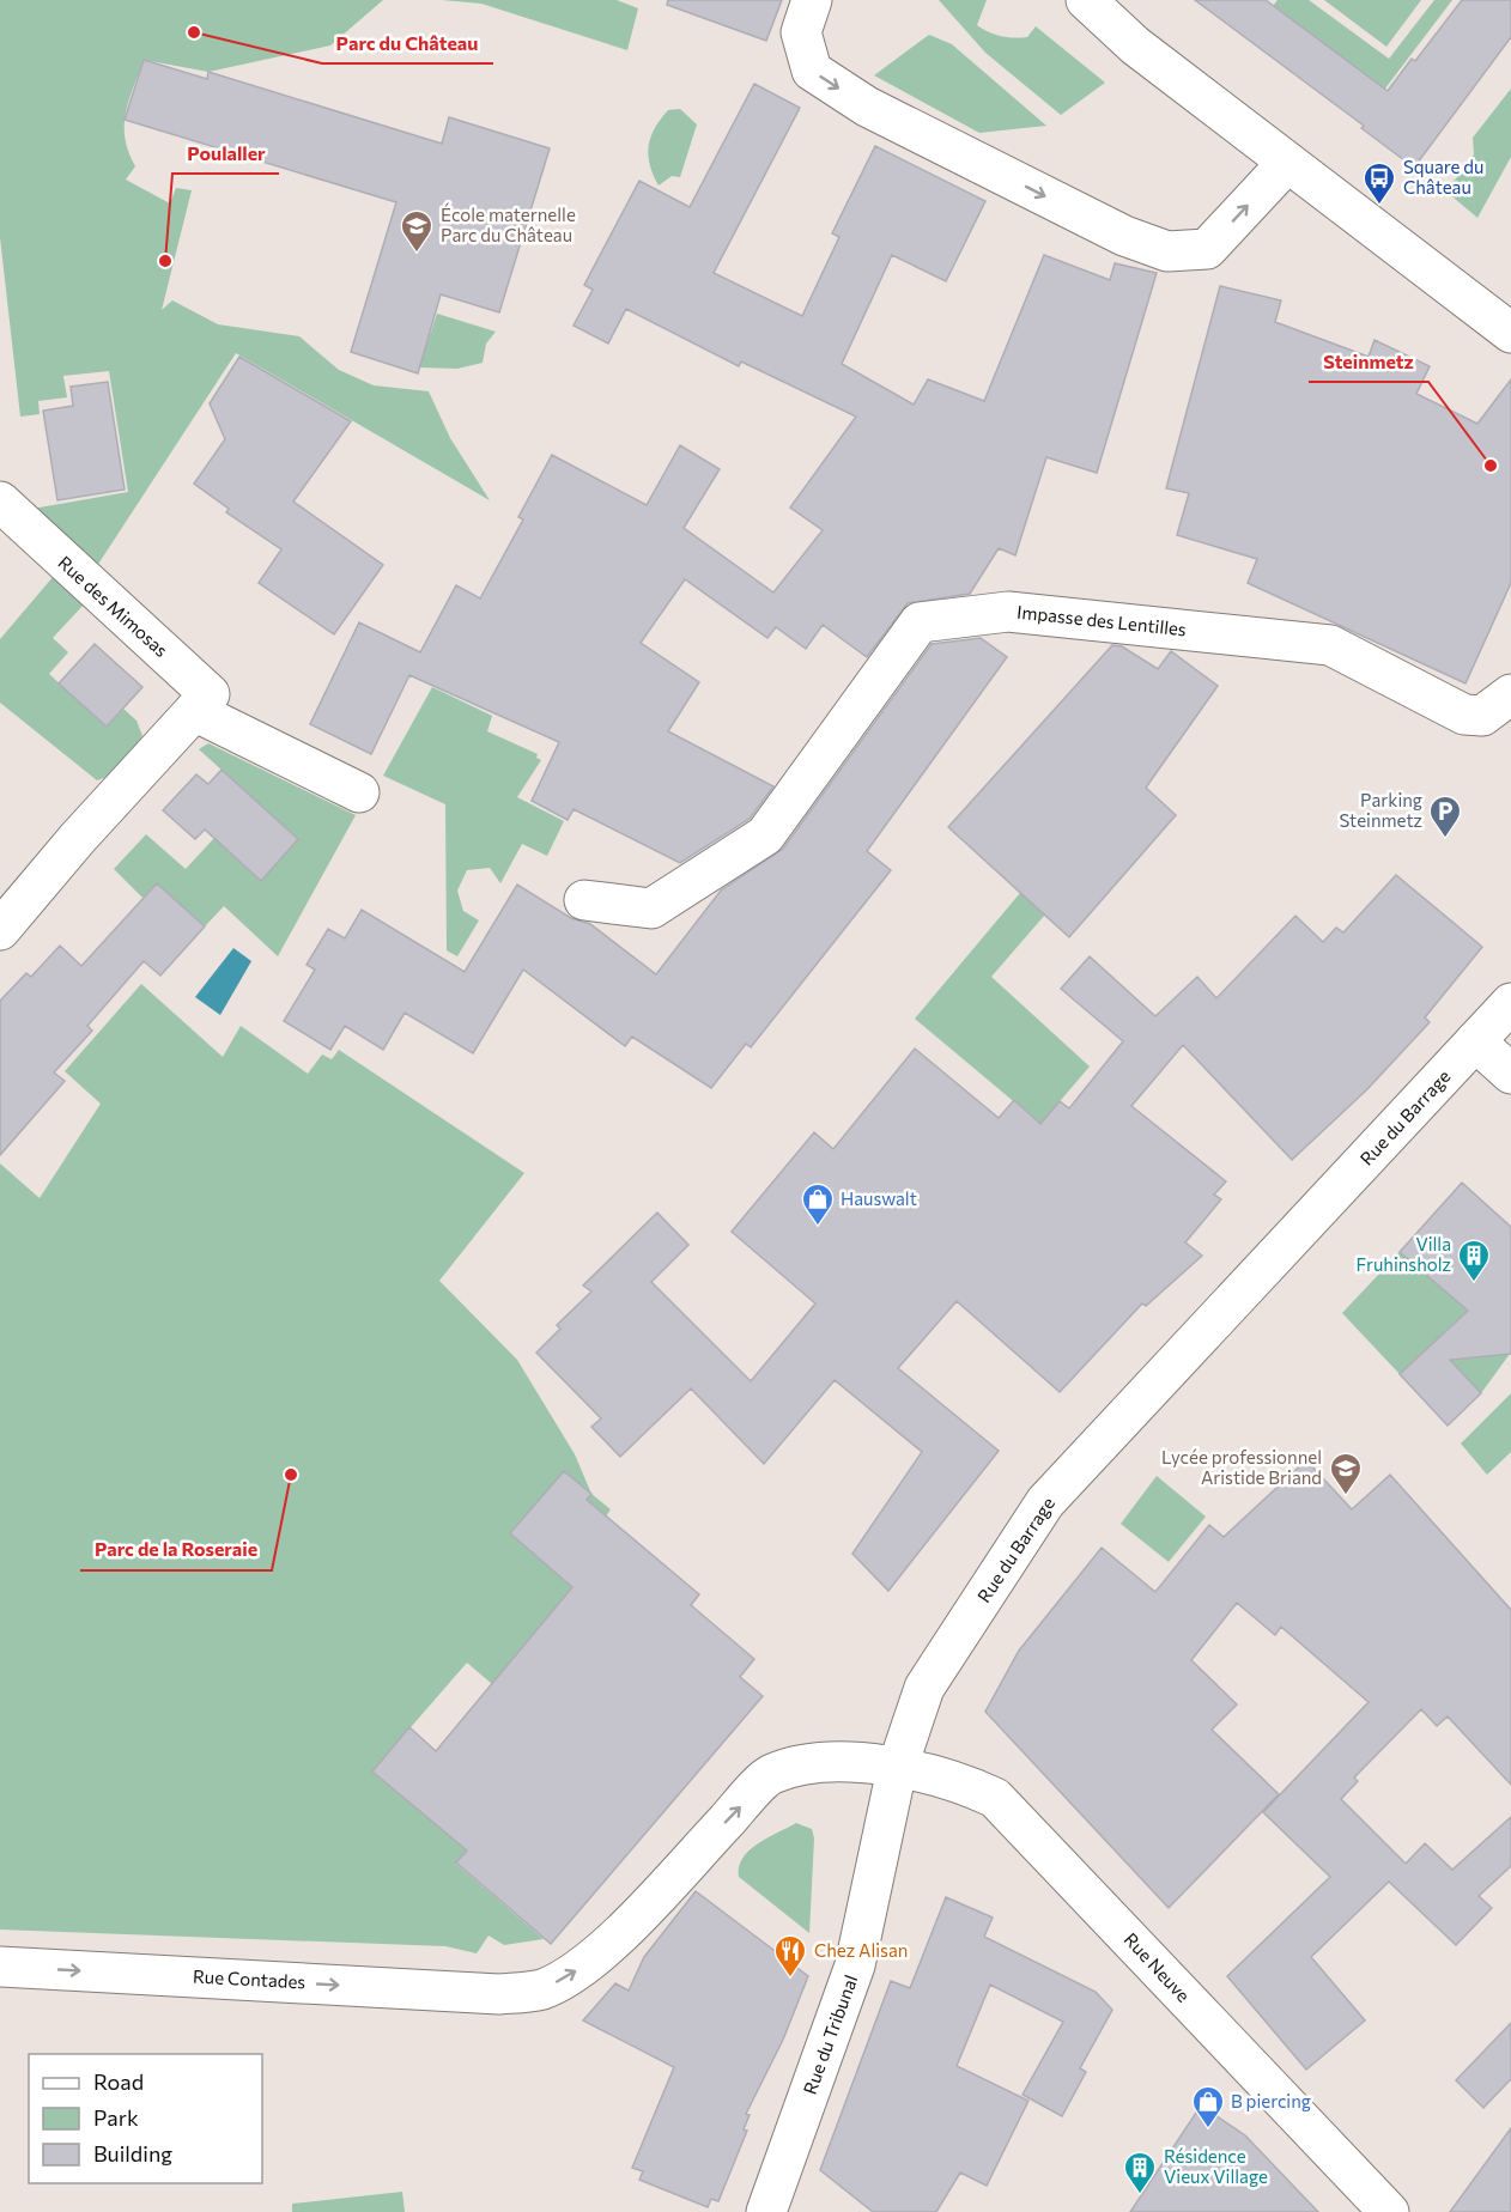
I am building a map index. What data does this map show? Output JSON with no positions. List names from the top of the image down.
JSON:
{
  "streets": {
    "street": [
      "Rue des Mimosas",
      "Impasse des Lentilles",
      "Rue du Barrage",
      "Rue Neuve",
      "Rue Contades",
      "Rue du Tribunal"
    ]
  },
  "crossings": [
    ["Rue du Barrage", "Rue Neuve"],
    ["Rue du Barrage", "Rue Contades"],
    ["Rue du Barrage", "Rue du Tribunal"],
    ["Rue Neuve", "Rue Contades"],
    ["Rue Neuve", "Rue du Tribunal"],
    ["Rue Contades", "Rue du Tribunal"]
  ],
  "one_way": ["Rue Contades"],
  "places": {
    "other": [
      "Parc du Château",
      "Poulaller",
      "Steinmetz",
      "Parc de la Roseraie"
    ],
    "bus stop": ["Square du Château"],
    "school or university": ["École maternelle Parc du Château", "Lycée professionnel Aristide Briand"],
    "parking": ["Parking Steinmetz"],
    "shop": ["Hauswalt", "B piercing"],
    "building": ["Villa Fruhinsholz", "Résidence Vieux Village"],
    "restaurant": ["Chez Alisan"]
  },
  "legend": ["Road", "Park", "Building"]
}
